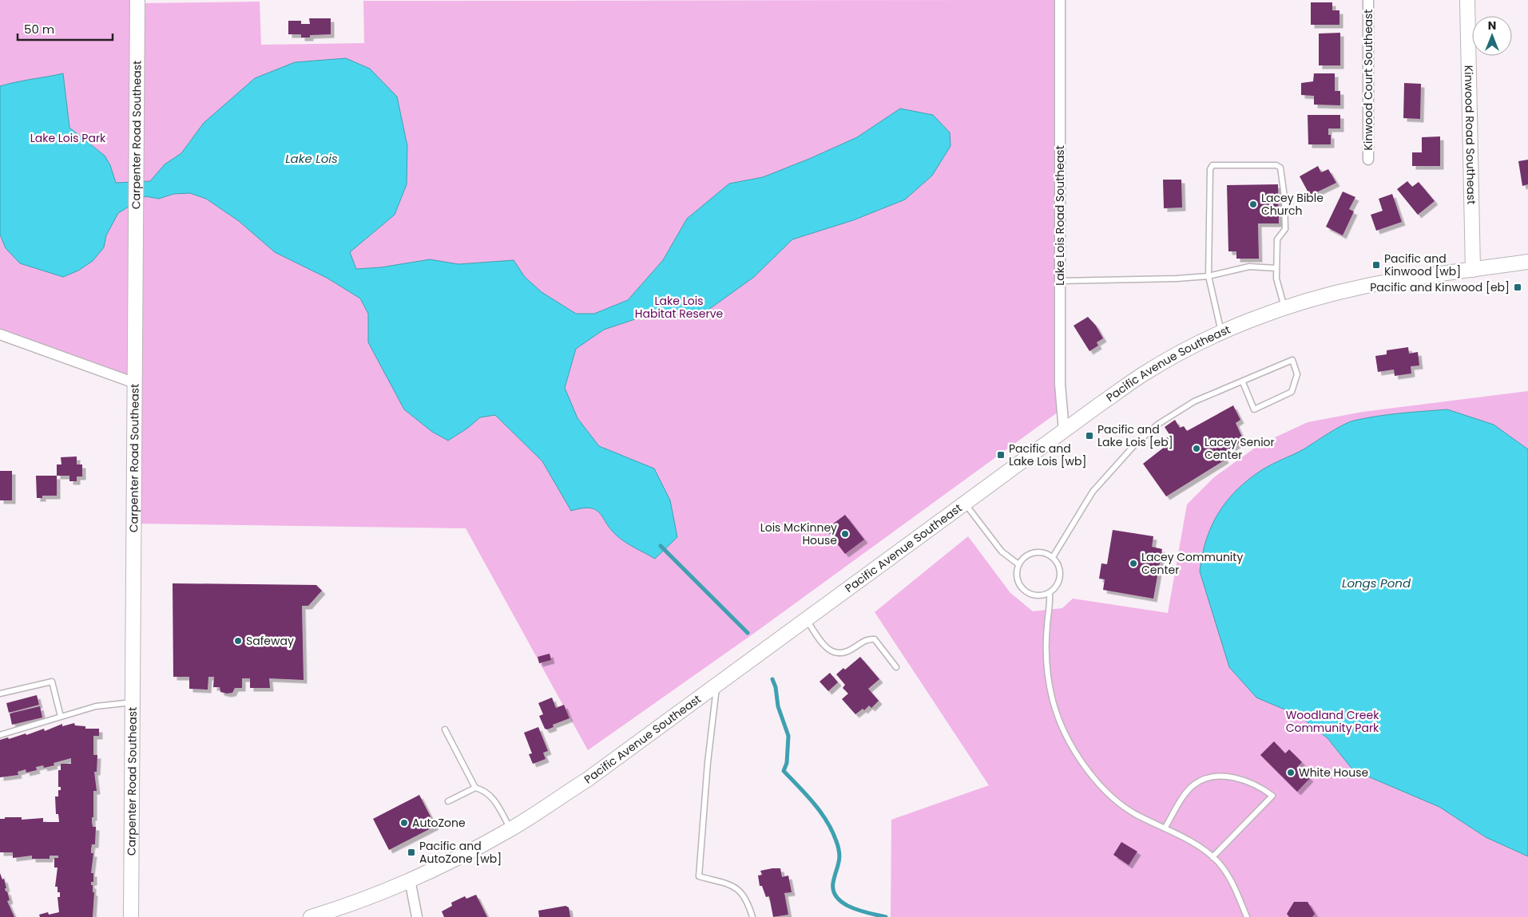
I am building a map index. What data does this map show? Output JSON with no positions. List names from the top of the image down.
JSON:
{
  "streets": {
    "main road": ["Kinwood Road Southeast", "Carpenter Road Southeast", "Pacific Avenue Southeast"],
    "street": ["Kinwood Court Southeast", "Lake Lois Road Southeast"]
  },
  "crossings": [
    ["Kinwood Road Southeast", "Pacific Avenue Southeast"],
    ["Lake Lois Road Southeast", "Pacific Avenue Southeast"]
  ],
  "water": ["Lake Lois", "Longs Pond"],
  "parks": ["Lake Lois Park", "Lake Lois Habitat Reserve", "Woodland Creek Community Park"],
  "places": {
    "other": [
      "Lacey Bible Church",
      "Lacey Senior Center",
      "Lois McKinney House",
      "Lacey Community Center",
      "Safeway",
      "White House",
      "AutoZone"
    ],
    "transit": [
      "Pacific and Kinwood [wb]",
      "Pacific and Kinwood [eb]",
      "Pacific and Lake Lois [eb]",
      "Pacific and Lake Lois [wb]",
      "Pacific and AutoZone [wb]"
    ]
  },
  "scale_bar": "50 m",
  "north": "top"
}
